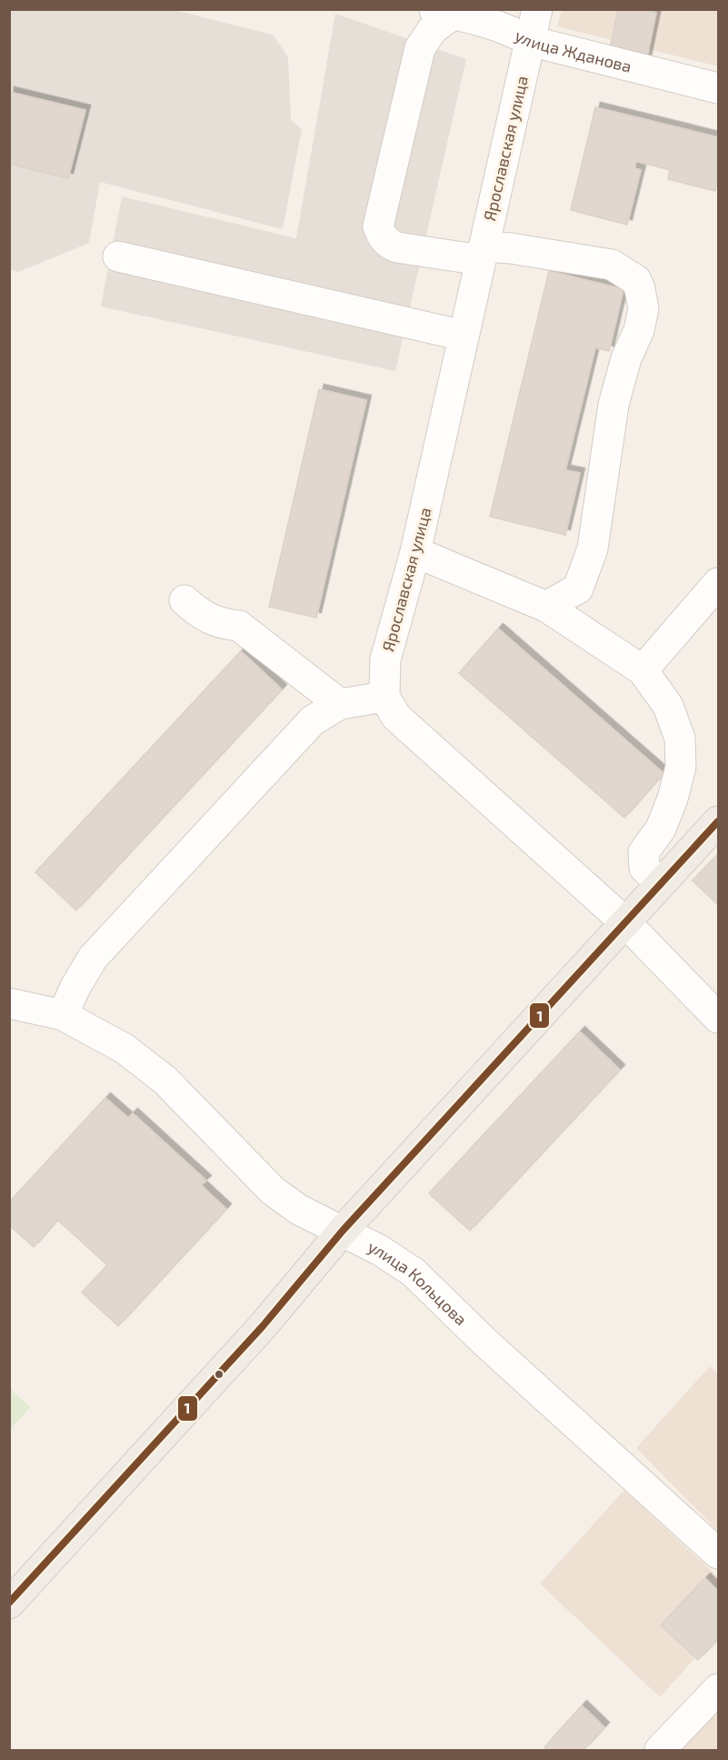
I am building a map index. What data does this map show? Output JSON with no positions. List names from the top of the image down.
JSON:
{
  "streets": {
    "street": ["улица Жданова", "Ярославская улица", "улица Кольцова"]
  },
  "crossings": [
    ["улица Жданова", "Ярославская улица"]
  ],
  "lines": ["transit line 1"]
}
